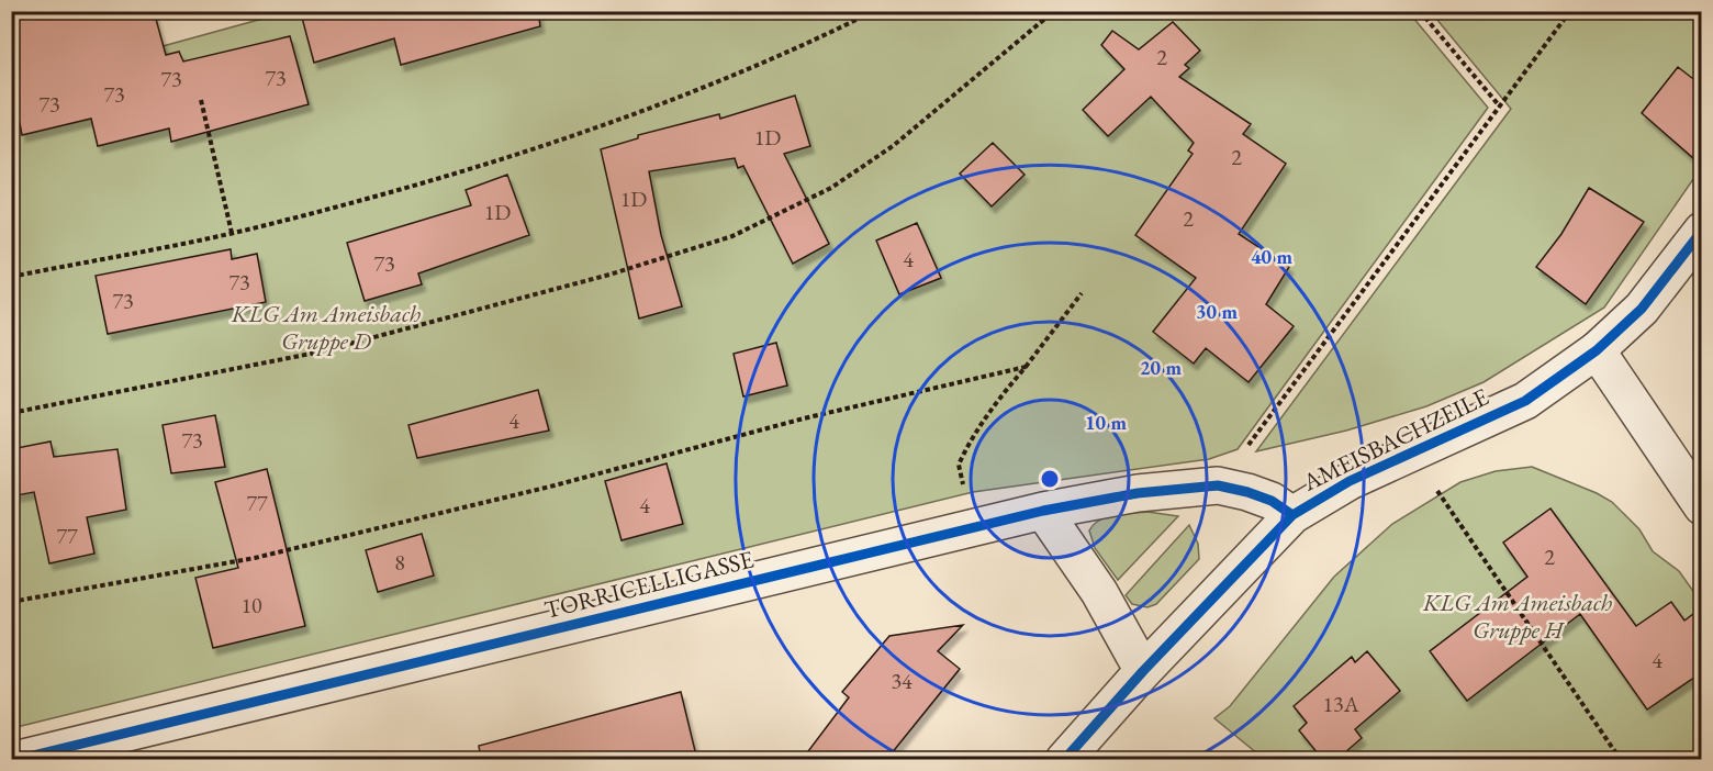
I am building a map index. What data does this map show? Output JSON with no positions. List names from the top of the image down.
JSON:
{
  "streets": {
    "street": ["AMEISBACHZEILE", "TORRICELLIGASSE"]
  },
  "crossings": [
    ["AMEISBACHZEILE", "TORRICELLIGASSE"]
  ],
  "parks": ["KLG Am Ameisbach Gruppe D", "KLG Am Ameisbach Gruppe H"],
  "house_numbers": [
    "2",
    "73",
    "73",
    "73",
    "73",
    "1D",
    "2",
    "1D",
    "1D",
    "2",
    "4",
    "73",
    "73",
    "73",
    "4",
    "73",
    "77",
    "4",
    "77",
    "2",
    "8",
    "10",
    "4",
    "34",
    "13A"
  ],
  "rings": [
    "40 m",
    "30 m",
    "20 m",
    "10 m"
  ]
}
